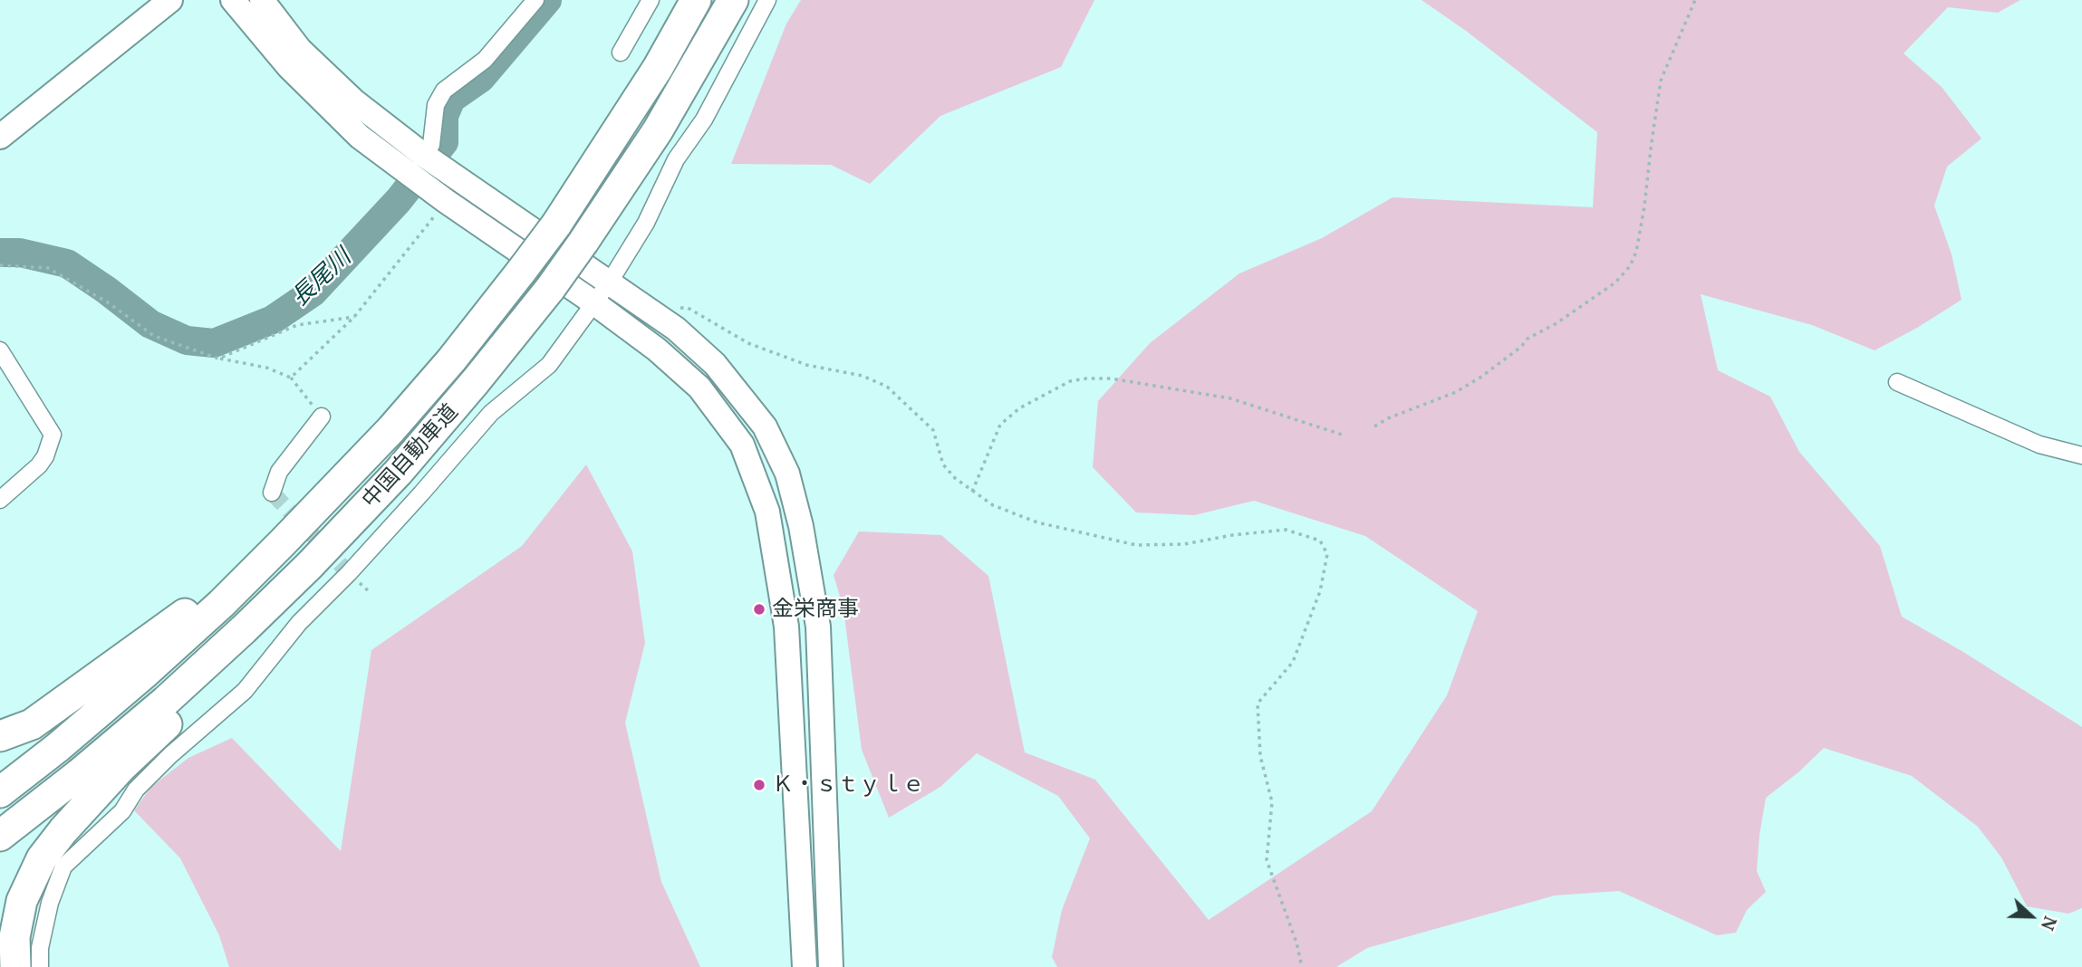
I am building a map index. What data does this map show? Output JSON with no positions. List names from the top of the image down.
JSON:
{
  "streets": {
    "highway": ["中国自動車道"]
  },
  "water": ["長尾川"],
  "places": ["金栄商事", "Ｋ・ｓｔｙｌｅ"],
  "north": "right"
}
